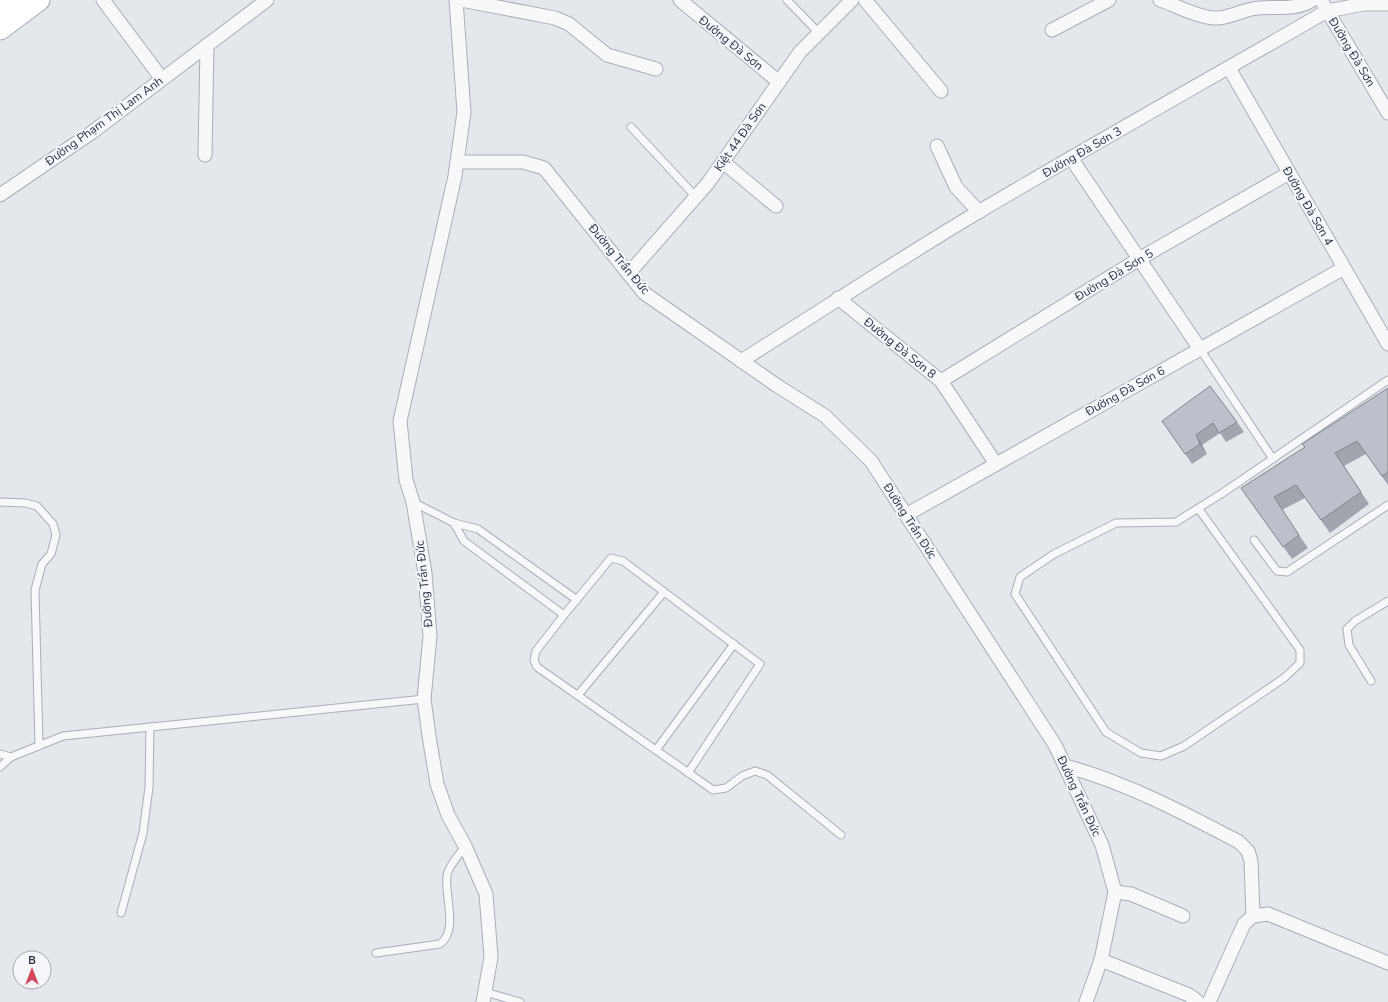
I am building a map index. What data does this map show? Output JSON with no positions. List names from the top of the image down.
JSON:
{
  "streets": {
    "street": [
      "Đường Đà Sơn",
      "Đường Phạm Thị Lam Anh",
      "Kiệt 44 Đà Sơn",
      "Đường Đà Sơn 3",
      "Đường Đà Sơn 4",
      "Đường Trần Đức",
      "Đường Đà Sơn 5",
      "Đường Đà Sơn 8",
      "Đường Đà Sơn 6"
    ]
  },
  "crossings": [
    ["Đường Đà Sơn", "Kiệt 44 Đà Sơn"],
    ["Đường Đà Sơn", "Đường Đà Sơn 3"],
    ["Kiệt 44 Đà Sơn", "Đường Trần Đức"],
    ["Đường Đà Sơn 3", "Đường Đà Sơn 4"],
    ["Đường Đà Sơn 3", "Đường Trần Đức"],
    ["Đường Đà Sơn 3", "Đường Đà Sơn 8"],
    ["Đường Đà Sơn 4", "Đường Đà Sơn 5"],
    ["Đường Đà Sơn 4", "Đường Đà Sơn 6"],
    ["Đường Trần Đức", "Đường Đà Sơn 6"],
    ["Đường Đà Sơn 5", "Đường Đà Sơn 8"],
    ["Đường Đà Sơn 8", "Đường Đà Sơn 6"]
  ],
  "north": "top"
}
